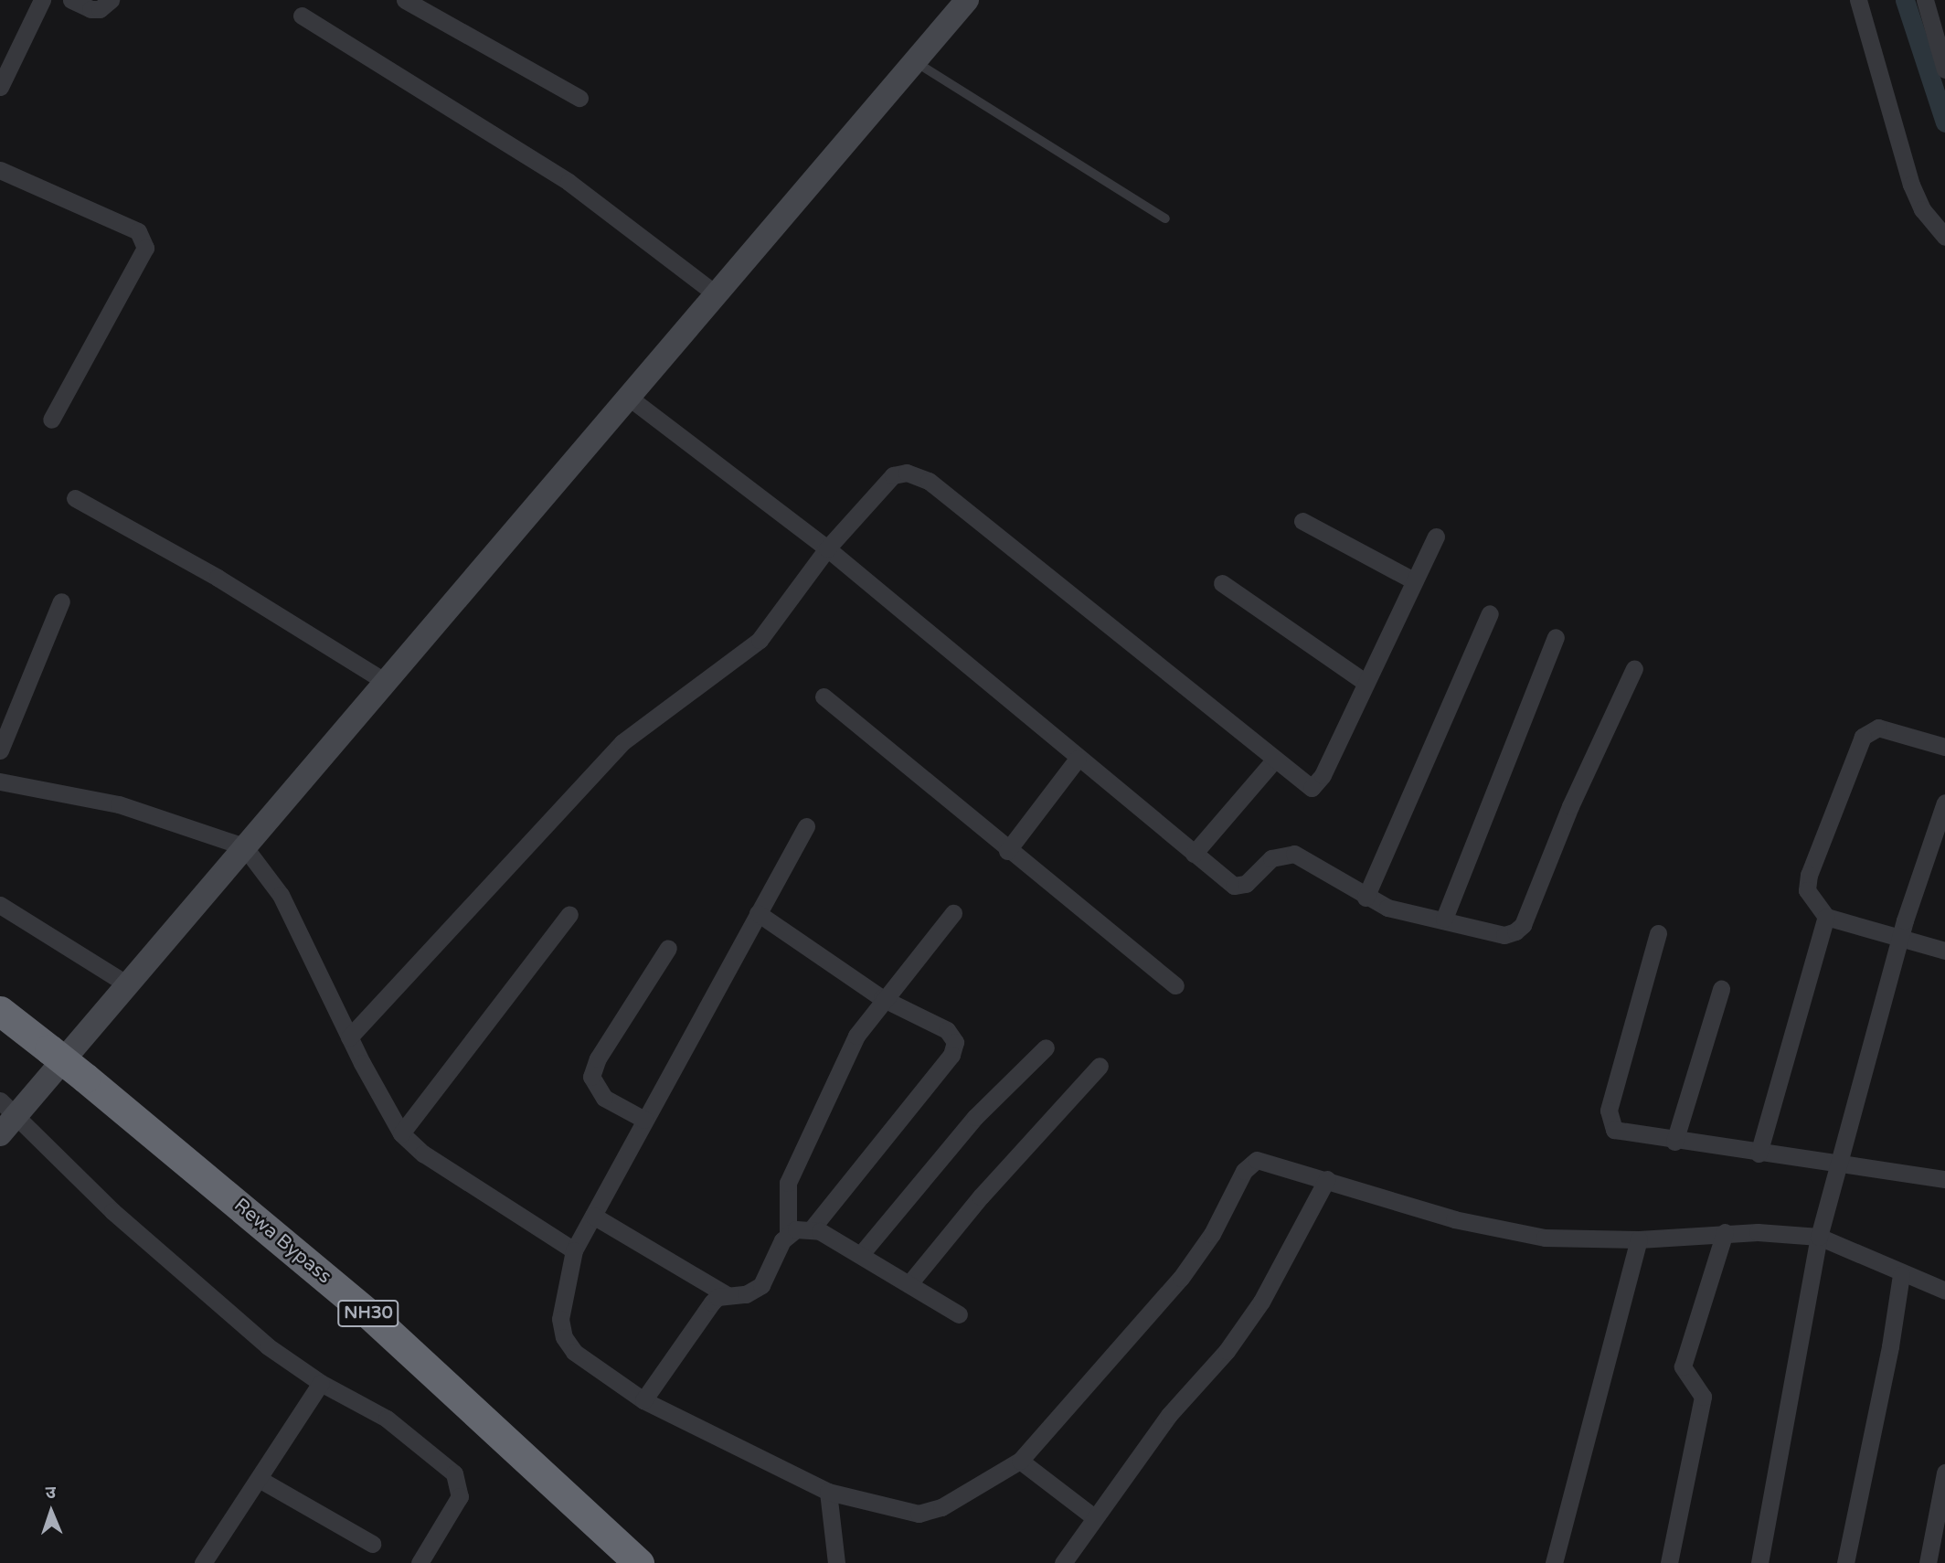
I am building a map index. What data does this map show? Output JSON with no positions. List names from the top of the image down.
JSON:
{
  "streets": {
    "highway": ["Rewa Bypass", "NH30"]
  },
  "north": "top"
}
